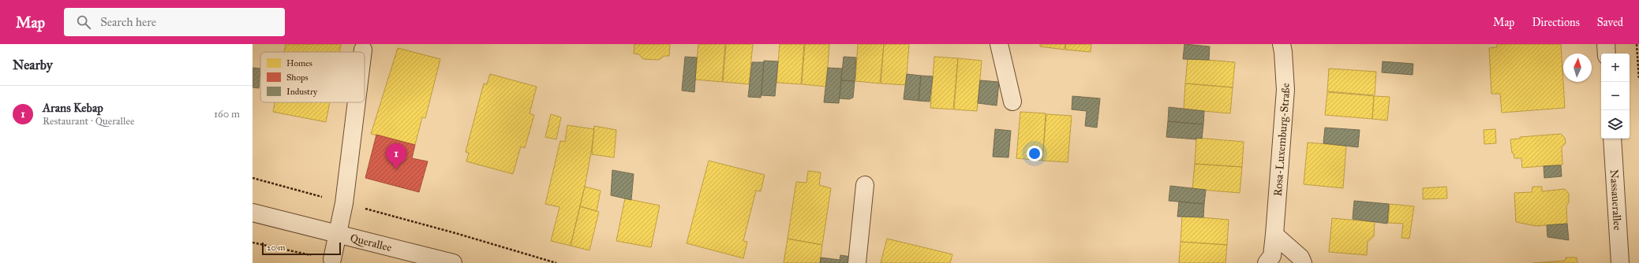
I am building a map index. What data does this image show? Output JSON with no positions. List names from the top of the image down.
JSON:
{
  "streets": {
    "street": ["Rosa-Luxemburg-Straße", "Nassauerallee", "Querallee"]
  },
  "legend": ["Homes", "Shops", "Industry"],
  "scale_bar": "20 m",
  "north": "top",
  "page": {
    "header": "Map",
    "search": "Search here",
    "nav": ["Map", "Directions", "Saved"],
    "heading": "Nearby",
    "map_buttons": ["+", "−"],
    "list": [
      {
        "mark": "1",
        "name": "Arans Kebap",
        "note": "Restaurant · Querallee",
        "value": "160 m"
      }
    ],
    "pins": "1",
    "scale": "20 m"
  }
}
